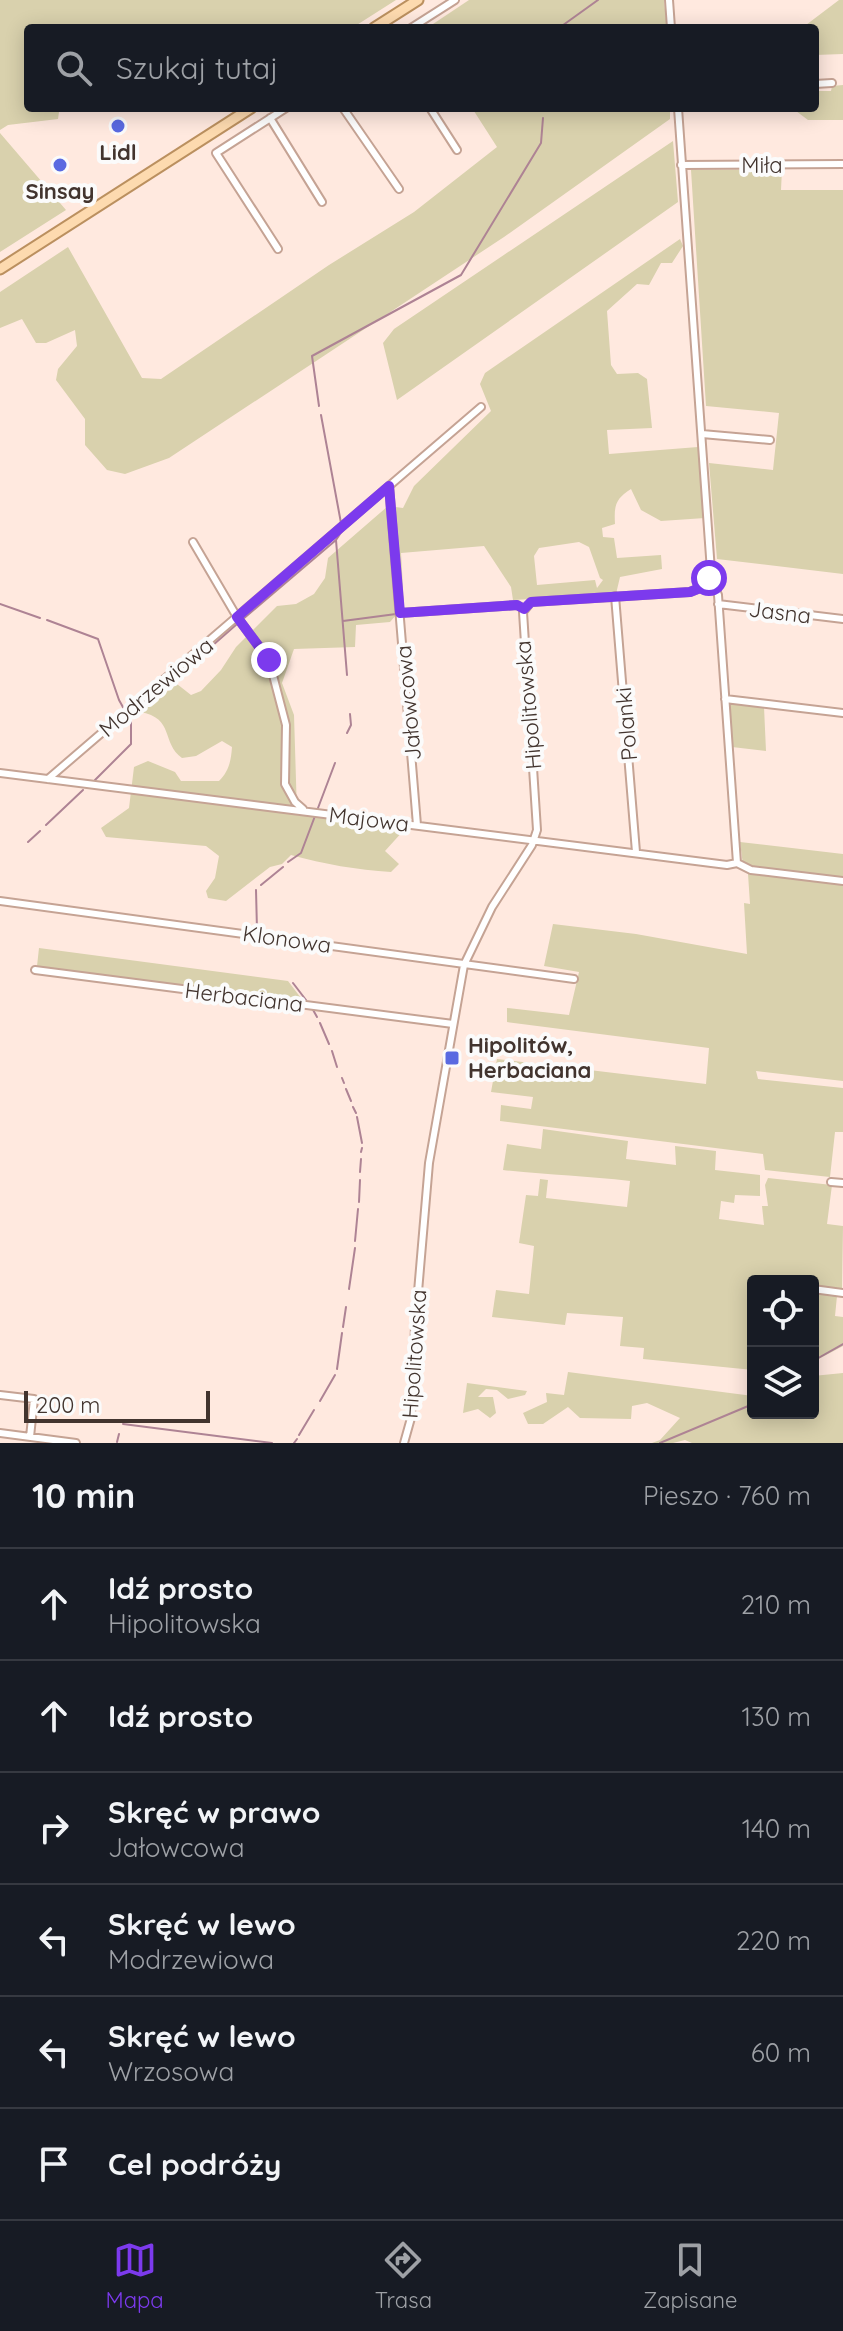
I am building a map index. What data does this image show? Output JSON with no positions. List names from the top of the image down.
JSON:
{
  "streets": {
    "street": [
      "Miła",
      "Jasna",
      "Modrzewiowa",
      "Jałowcowa",
      "Hipolitowska",
      "Polanki",
      "Majowa",
      "Klonowa",
      "Herbaciana"
    ]
  },
  "crossings": [
    ["Modrzewiowa", "Jałowcowa"],
    ["Modrzewiowa", "Majowa"],
    ["Jałowcowa", "Majowa"],
    ["Hipolitowska", "Polanki"],
    ["Hipolitowska", "Majowa"],
    ["Hipolitowska", "Klonowa"],
    ["Hipolitowska", "Herbaciana"],
    ["Polanki", "Majowa"]
  ],
  "places": {
    "other": ["Lidl", "Sinsay"],
    "transit": ["Hipolitów, Herbaciana"]
  },
  "scale_bar": "200 m",
  "page": {
    "search": "Szukaj tutaj",
    "scale": "200 m",
    "heading": ["10 min", "Pieszo · 760 m"],
    "list": [
      ["Idź prosto", "Hipolitowska", "210 m"],
      ["Idź prosto", "130 m"],
      ["Skręć w prawo", "Jałowcowa", "140 m"],
      ["Skręć w lewo", "Modrzewiowa", "220 m"],
      ["Skręć w lewo", "Wrzosowa", "60 m"],
      "Cel podróży"
    ],
    "nav": ["Mapa", "Trasa", "Zapisane"]
  }
}
